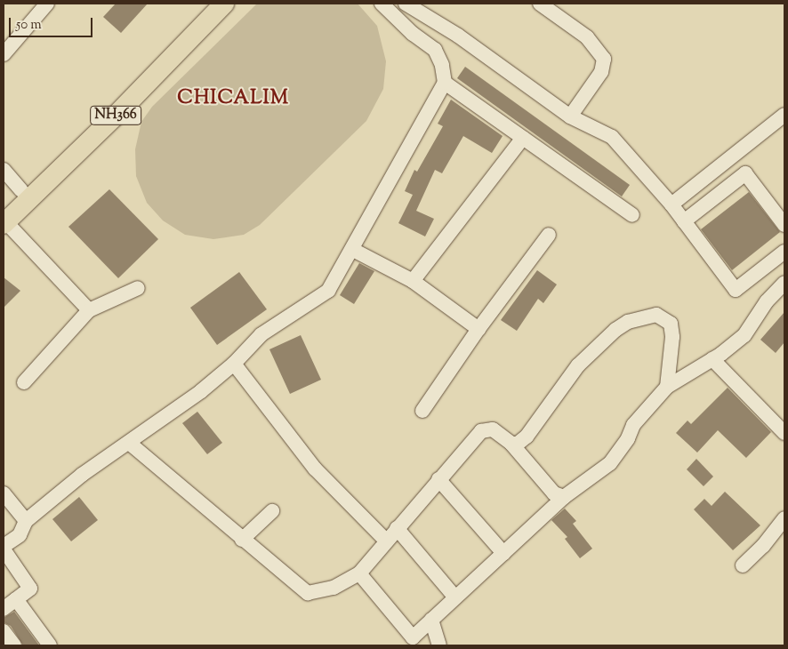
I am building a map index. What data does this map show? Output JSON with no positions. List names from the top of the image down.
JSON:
{
  "streets": {
    "highway": ["NH366"]
  },
  "districts": ["CHICALIM"],
  "scale_bar": "50 m"
}
